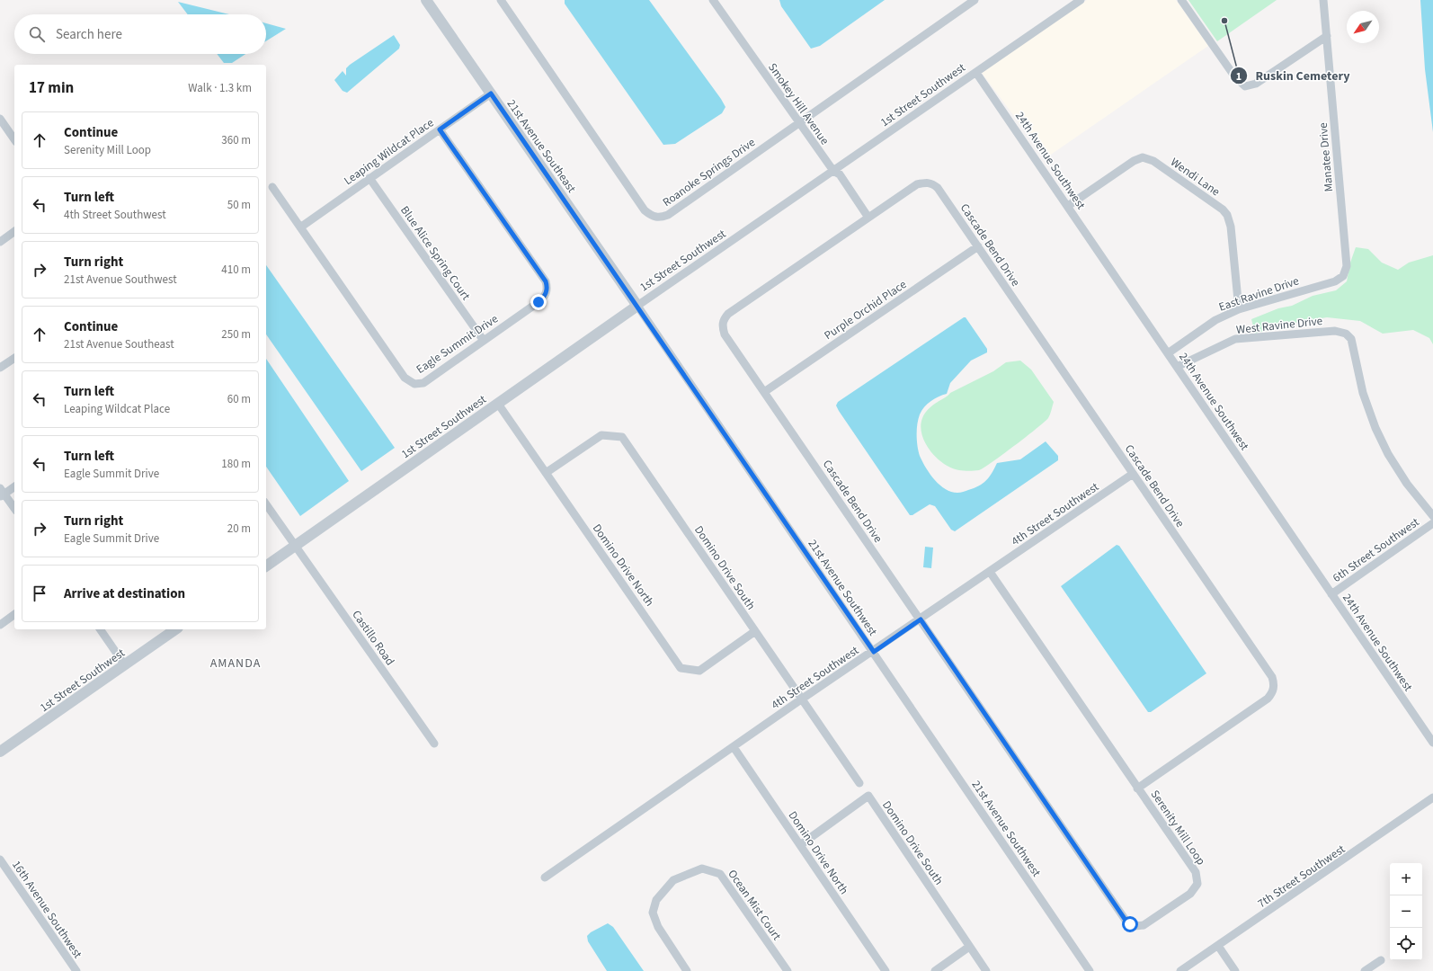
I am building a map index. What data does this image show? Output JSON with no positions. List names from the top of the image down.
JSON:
{
  "streets": {
    "street": [
      "1st Street Southwest",
      "Smokey Hill Avenue",
      "21st Avenue Southeast",
      "Leaping Wildcat Place",
      "Manatee Drive",
      "24th Avenue Southwest",
      "Roanoke Springs Drive",
      "Wendi Lane",
      "Cascade Bend Drive",
      "Blue Alice Spring Court",
      "East Ravine Drive",
      "Purple Orchid Place",
      "West Ravine Drive",
      "Eagle Summit Drive",
      "4th Street Southwest",
      "6th Street Southwest",
      "Domino Drive North",
      "Domino Drive South",
      "21st Avenue Southwest",
      "Castillo Road",
      "Serenity Mill Loop",
      "7th Street Southwest",
      "Ocean Mist Court",
      "16th Avenue Southwest"
    ]
  },
  "crossings": [
    ["1st Street Southwest", "Smokey Hill Avenue"],
    ["1st Street Southwest", "21st Avenue Southeast"],
    ["1st Street Southwest", "24th Avenue Southwest"],
    ["1st Street Southwest", "Domino Drive North"],
    ["1st Street Southwest", "21st Avenue Southwest"],
    ["1st Street Southwest", "Castillo Road"],
    ["Smokey Hill Avenue", "Roanoke Springs Drive"],
    ["Smokey Hill Avenue", "Cascade Bend Drive"],
    ["21st Avenue Southeast", "Leaping Wildcat Place"],
    ["21st Avenue Southeast", "21st Avenue Southwest"],
    ["Leaping Wildcat Place", "Blue Alice Spring Court"],
    ["Leaping Wildcat Place", "Eagle Summit Drive"],
    ["Manatee Drive", "East Ravine Drive"],
    ["24th Avenue Southwest", "Wendi Lane"],
    ["24th Avenue Southwest", "East Ravine Drive"],
    ["24th Avenue Southwest", "West Ravine Drive"],
    ["24th Avenue Southwest", "6th Street Southwest"],
    ["Wendi Lane", "East Ravine Drive"],
    ["Cascade Bend Drive", "Purple Orchid Place"],
    ["Cascade Bend Drive", "4th Street Southwest"],
    ["Cascade Bend Drive", "Serenity Mill Loop"],
    ["Blue Alice Spring Court", "Eagle Summit Drive"],
    ["4th Street Southwest", "Domino Drive North"],
    ["4th Street Southwest", "Domino Drive South"],
    ["4th Street Southwest", "21st Avenue Southwest"],
    ["4th Street Southwest", "Serenity Mill Loop"],
    ["Domino Drive North", "Domino Drive South"]
  ],
  "districts": ["AMANDA"],
  "places": ["Ruskin Cemetery"],
  "north": "bottom left",
  "page": {
    "search": "Search here",
    "heading": ["17 min", "Walk · 1.3 km"],
    "list": [
      ["Continue", "Serenity Mill Loop", "360 m"],
      ["Turn left", "4th Street Southwest", "50 m"],
      ["Turn right", "21st Avenue Southwest", "410 m"],
      ["Continue", "21st Avenue Southeast", "250 m"],
      ["Turn left", "Leaping Wildcat Place", "60 m"],
      ["Turn left", "Eagle Summit Drive", "180 m"],
      ["Turn right", "Eagle Summit Drive", "20 m"],
      "Arrive at destination"
    ],
    "map_buttons": ["+", "−"]
  }
}
